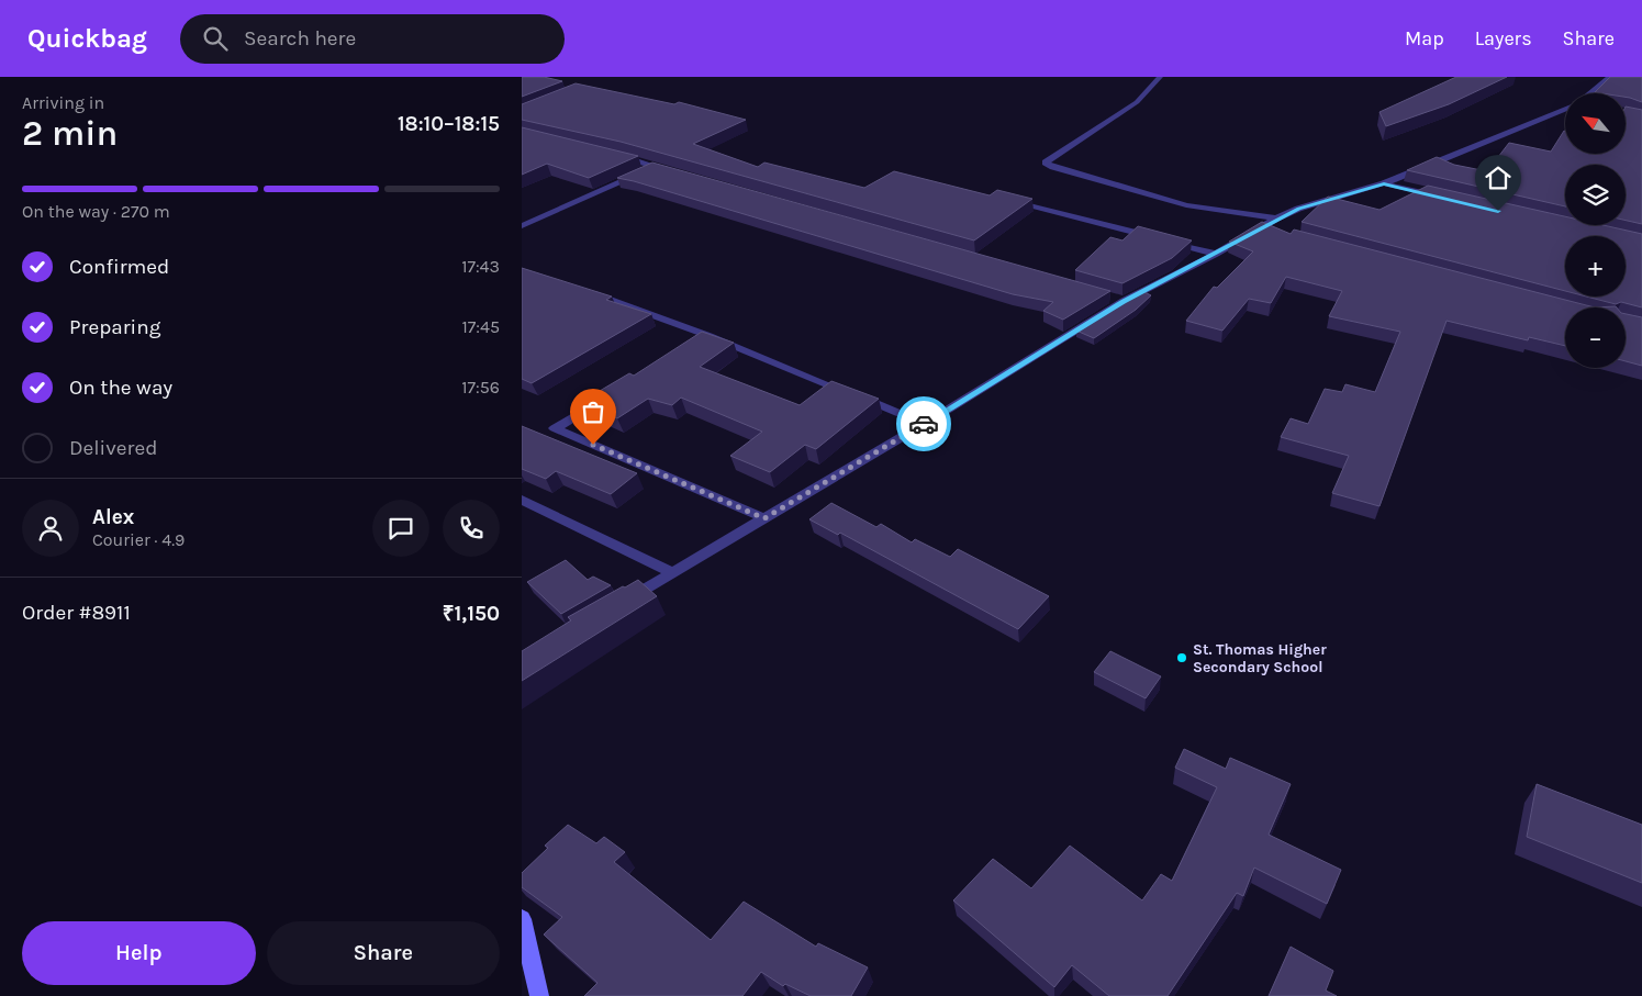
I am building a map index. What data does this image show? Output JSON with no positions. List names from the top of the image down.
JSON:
{
  "places": ["St. Thomas Higher Secondary School"],
  "north": "top left",
  "page": {
    "header": "Quickbag",
    "search": "Search here",
    "nav": ["Map", "Layers", "Share"],
    "heading": ["2 min", "Arriving in", "18:10–18:15"],
    "panel": [
      "Alex",
      "Courier · 4.9",
      "Order #8911",
      "₹1,150"
    ],
    "map_buttons": ["+", "−"],
    "bar": "On the way · 270 m",
    "list": [
      ["Confirmed", "17:43"],
      ["Preparing", "17:45"],
      ["On the way", "17:56"],
      "Delivered"
    ],
    "buttons": ["Help", "Share"]
  }
}
